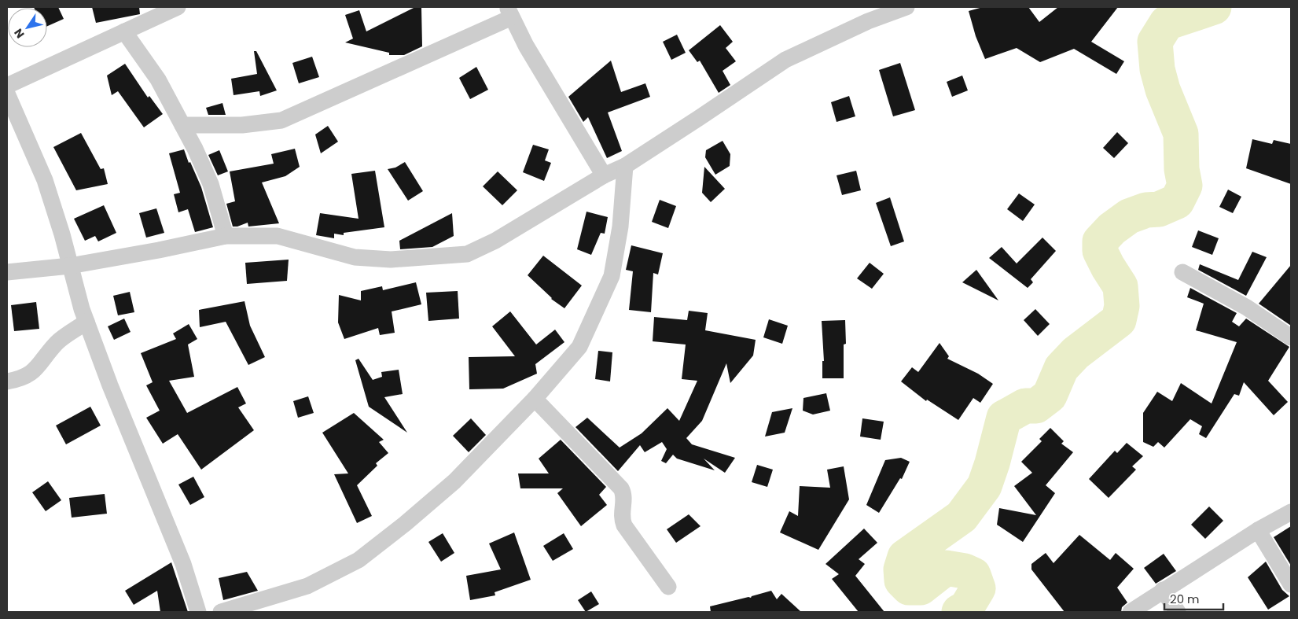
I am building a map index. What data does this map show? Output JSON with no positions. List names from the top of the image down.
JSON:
{
  "scale_bar": "20 m",
  "north": "bottom left"
}
